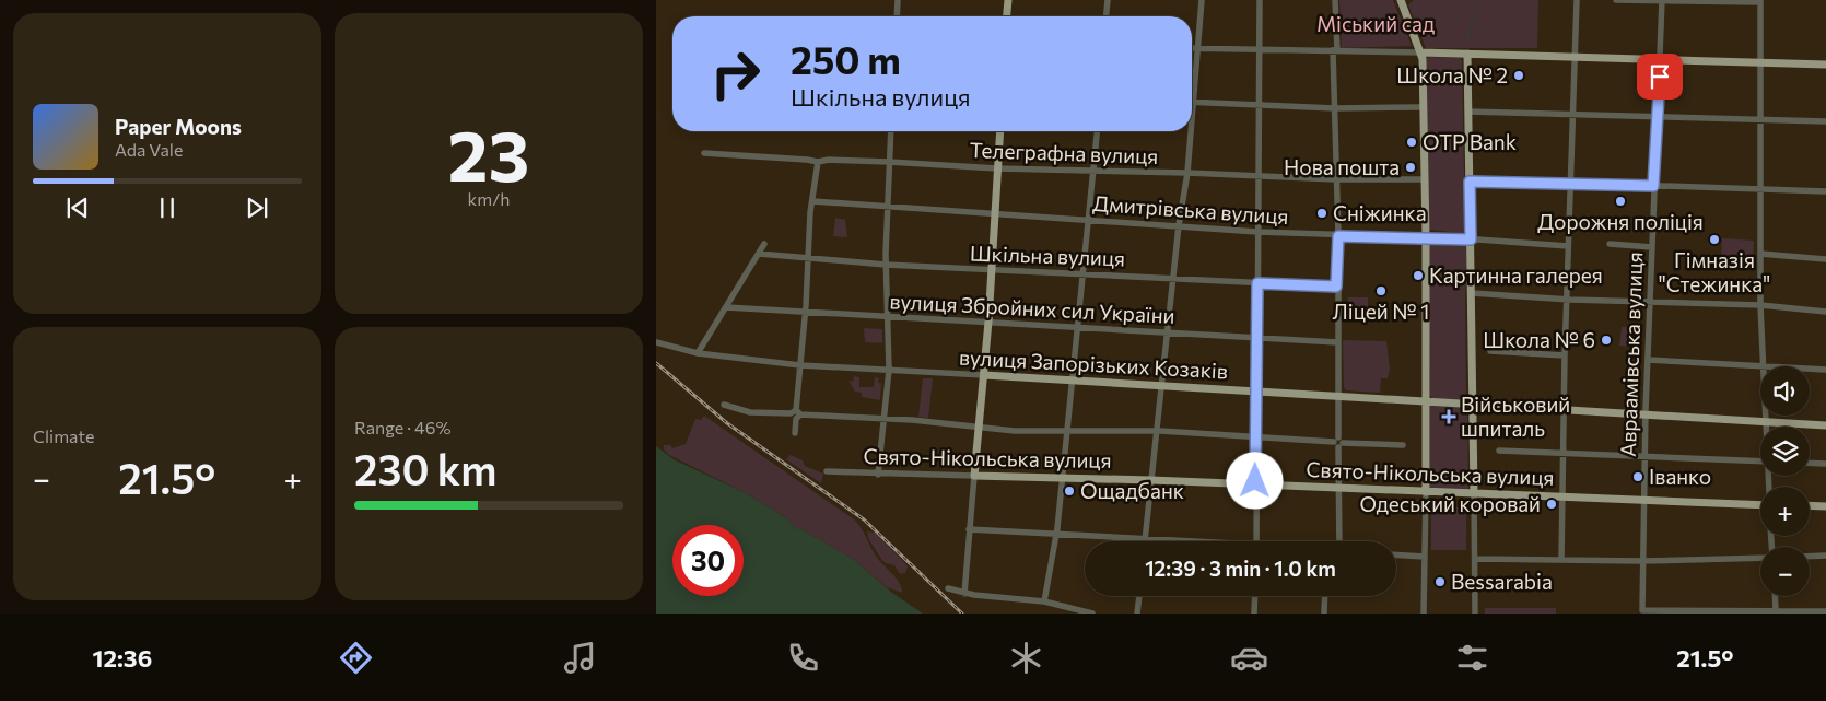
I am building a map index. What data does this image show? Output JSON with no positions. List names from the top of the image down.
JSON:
{
  "streets": {
    "main road": ["вулиця Запорізьких Козаків", "Свято-Нікольська вулиця"],
    "street": [
      "Телеграфна вулиця",
      "Дмитрівська вулиця",
      "Шкільна вулиця",
      "вулиця Збройних сил України",
      "Авраамівська вулиця"
    ]
  },
  "crossings": [
    ["Авраамівська вулиця", "вулиця Запорізьких Козаків"],
    ["Авраамівська вулиця", "Свято-Нікольська вулиця"]
  ],
  "parks": ["Міський сад"],
  "places": {
    "other": [
      "Школа № 2",
      "OTP Bank",
      "Нова пошта",
      "Дорожня поліція",
      "Сніжинка",
      "Гімназія \"Стежинка\"",
      "Картинна галерея",
      "Ліцей № 1",
      "Школа № 6",
      "Іванко",
      "Ощадбанк",
      "Одеський коровай",
      "Bessarabia"
    ],
    "health": ["Військовий шпиталь"]
  },
  "page": {
    "tile": [
      ["23", "km/h"],
      "Climate",
      ["Range · 46%", "230 km"]
    ],
    "turn": ["250 m", "Шкільна вулиця"],
    "song": ["Paper Moons", "Ada Vale"],
    "map_buttons": ["+", "−"],
    "heat": ["−", "21.5°", "+"],
    "limit": "30",
    "trip": "12:39 · 3 min · 1.0 km",
    "tabs": ["12:36", "21.5°"]
  }
}
